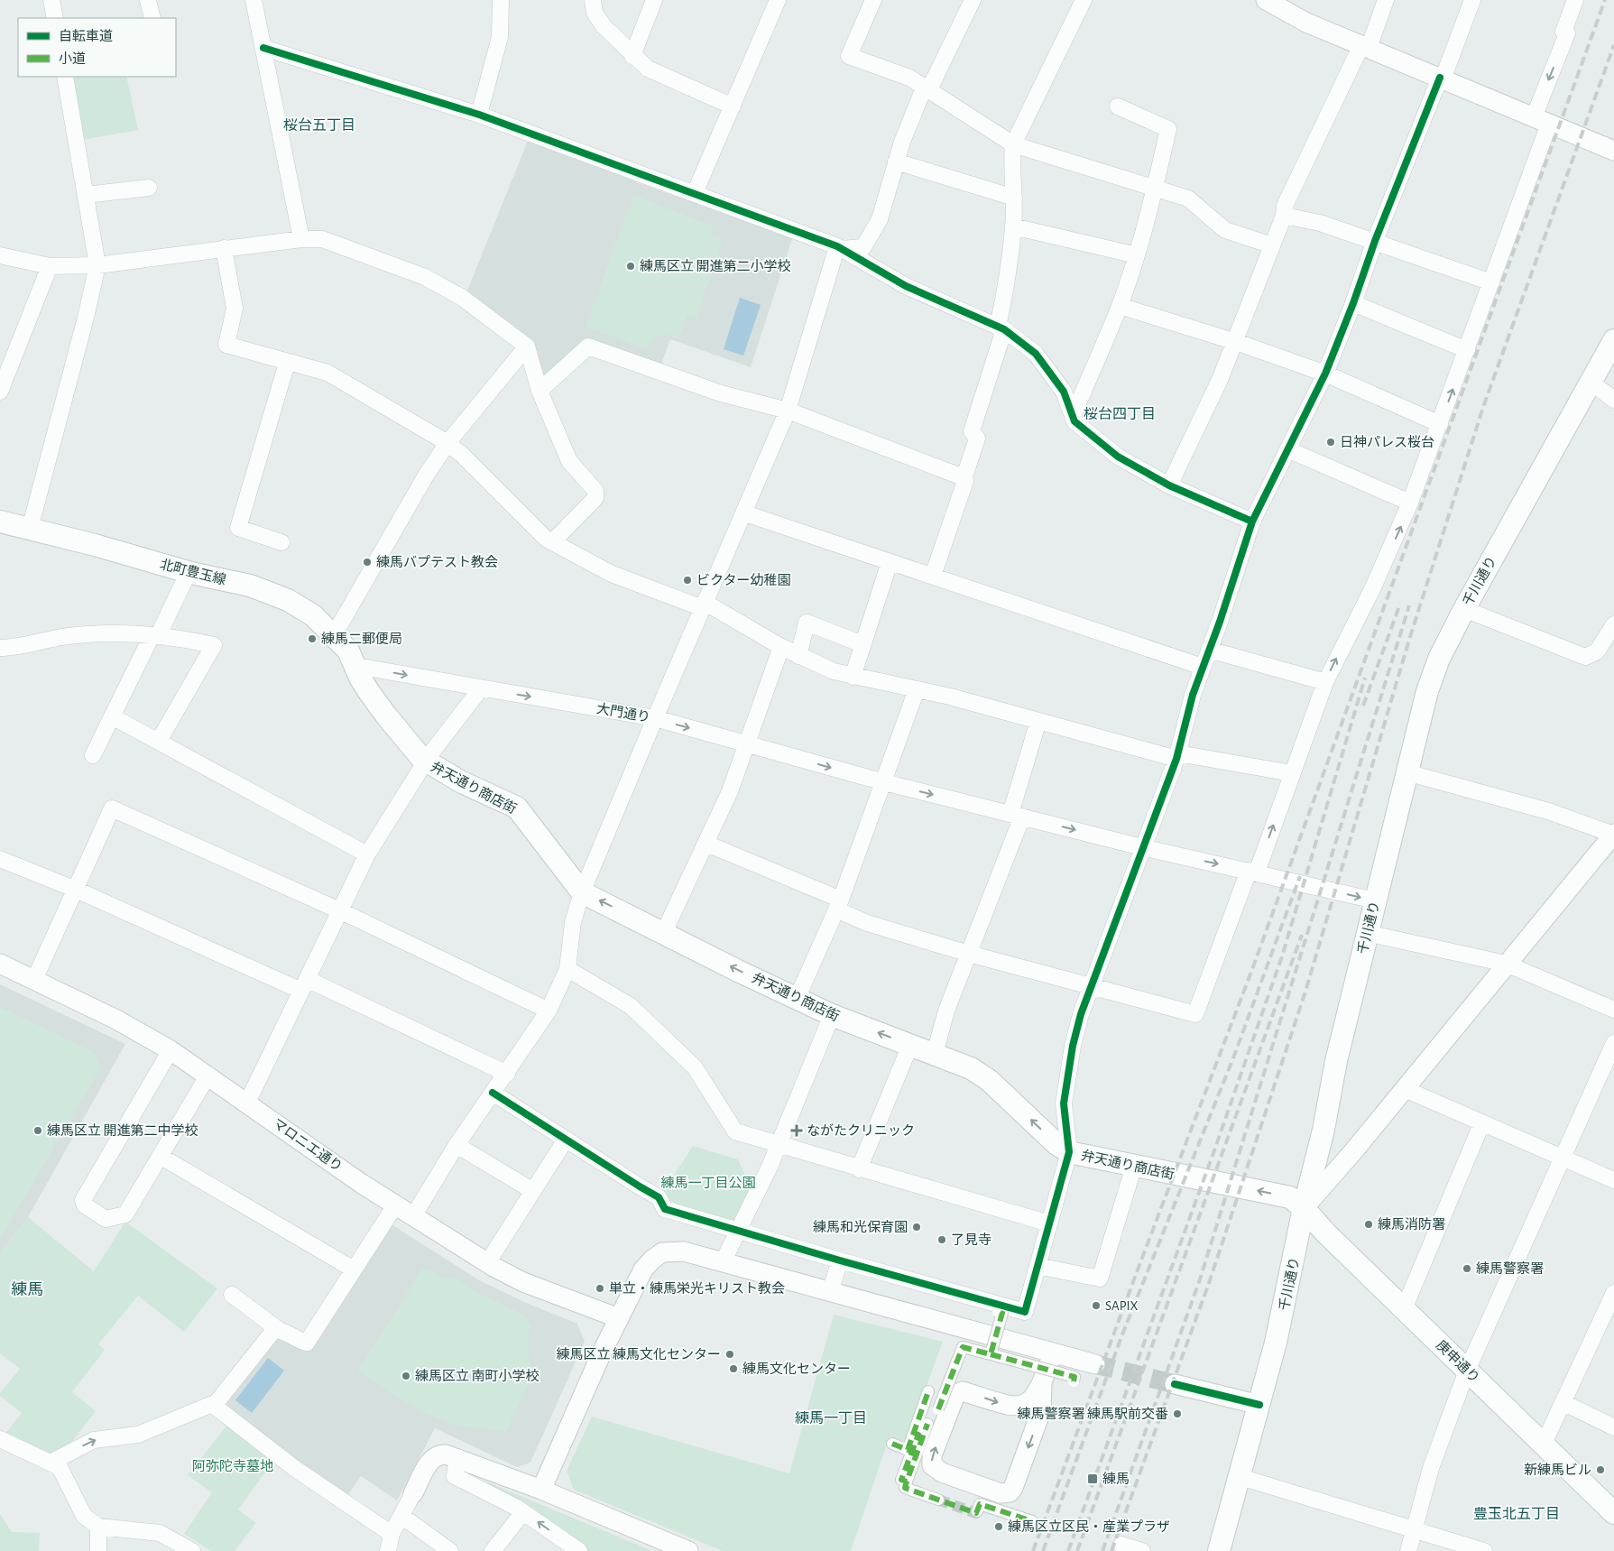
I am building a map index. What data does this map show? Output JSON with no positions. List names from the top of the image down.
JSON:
{
  "streets": {
    "main road": [
      "北町豊玉線",
      "千川通り",
      "弁天通り商店街",
      "庚申通り"
    ],
    "street": ["大門通り", "マロニエ通り"]
  },
  "crossings": [
    ["北町豊玉線", "大門通り"],
    ["北町豊玉線", "弁天通り商店街"],
    ["千川通り", "大門通り"],
    ["千川通り", "弁天通り商店街"],
    ["千川通り", "庚申通り"],
    ["大門通り", "弁天通り商店街"],
    ["弁天通り商店街", "庚申通り"]
  ],
  "one_way": ["弁天通り商店街"],
  "districts": [
    "桜台五丁目",
    "桜台四丁目",
    "練馬",
    "練馬一丁目",
    "豊玉北五丁目"
  ],
  "parks": ["練馬一丁目公園", "阿弥陀寺墓地"],
  "places": {
    "other": [
      "練馬区立 開進第二小学校",
      "日神パレス桜台",
      "練馬バプテスト教会",
      "ビクター幼稚園",
      "練馬二郵便局",
      "練馬区立 開進第二中学校",
      "練馬消防署",
      "練馬和光保育園",
      "了見寺",
      "練馬警察署",
      "単立・練馬栄光キリスト教会",
      "SAPIX",
      "練馬区立 練馬文化センター",
      "練馬文化センター",
      "練馬区立 南町小学校",
      "練馬警察署 練馬駅前交番",
      "新練馬ビル",
      "練馬区立区民・産業プラザ"
    ],
    "health": ["ながたクリニック"],
    "transit": ["練馬"]
  },
  "legend": ["自転車道", "小道"]
}
